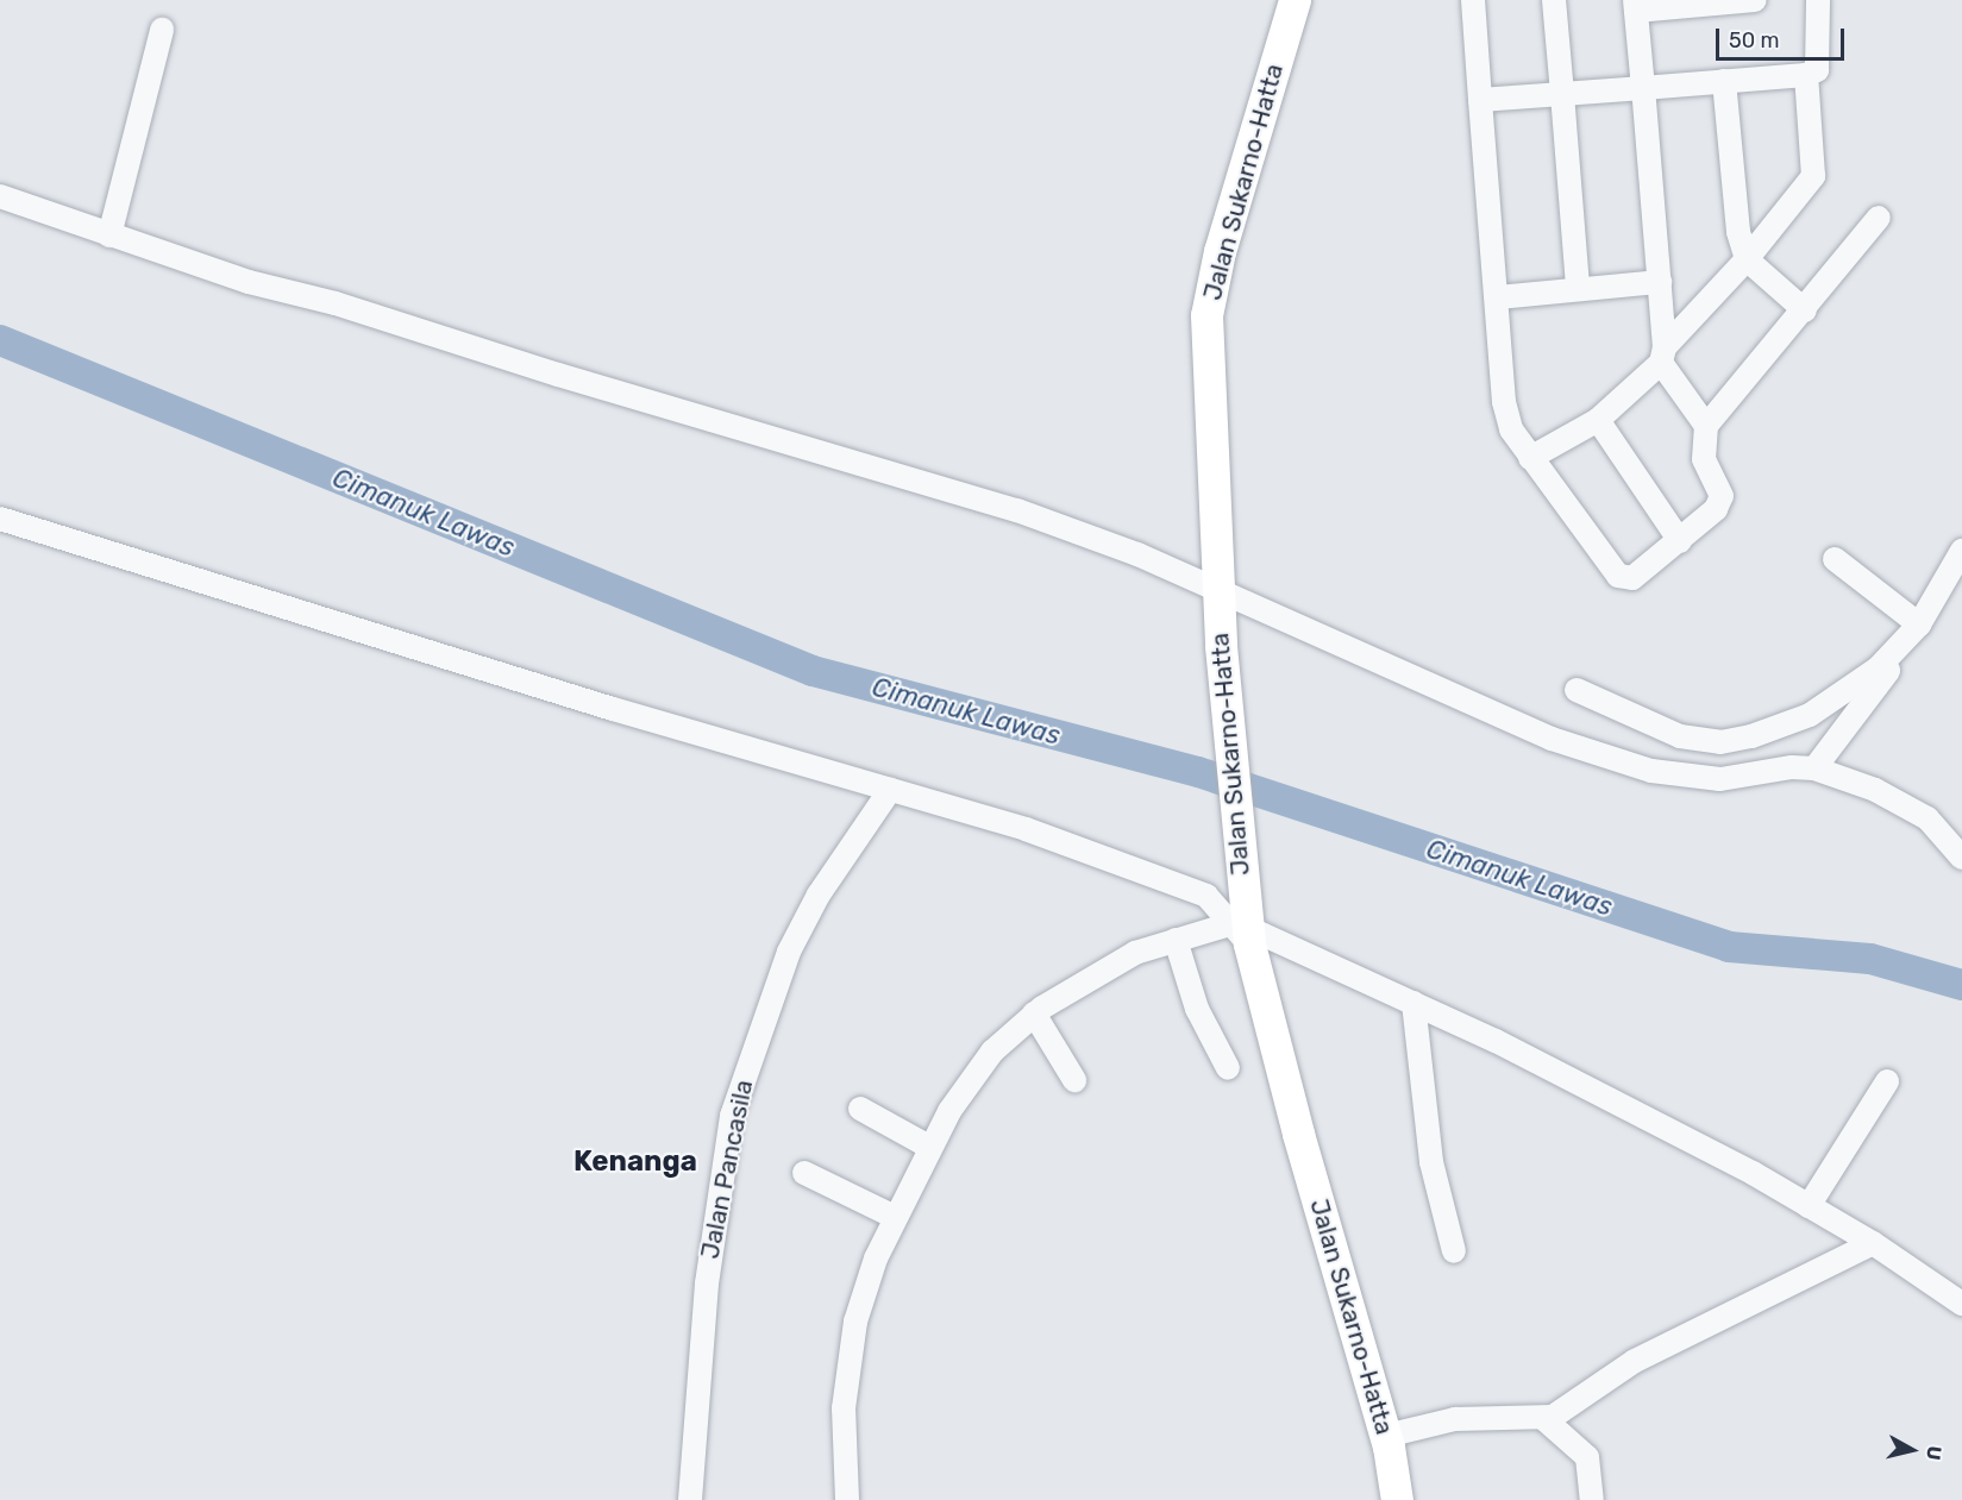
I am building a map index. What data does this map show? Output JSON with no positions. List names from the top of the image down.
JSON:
{
  "streets": {
    "highway": ["Jalan Sukarno-Hatta"],
    "street": ["Jalan Pancasila"]
  },
  "districts": ["Kenanga"],
  "water": ["Cimanuk Lawas"],
  "scale_bar": "50 m",
  "north": "right"
}
